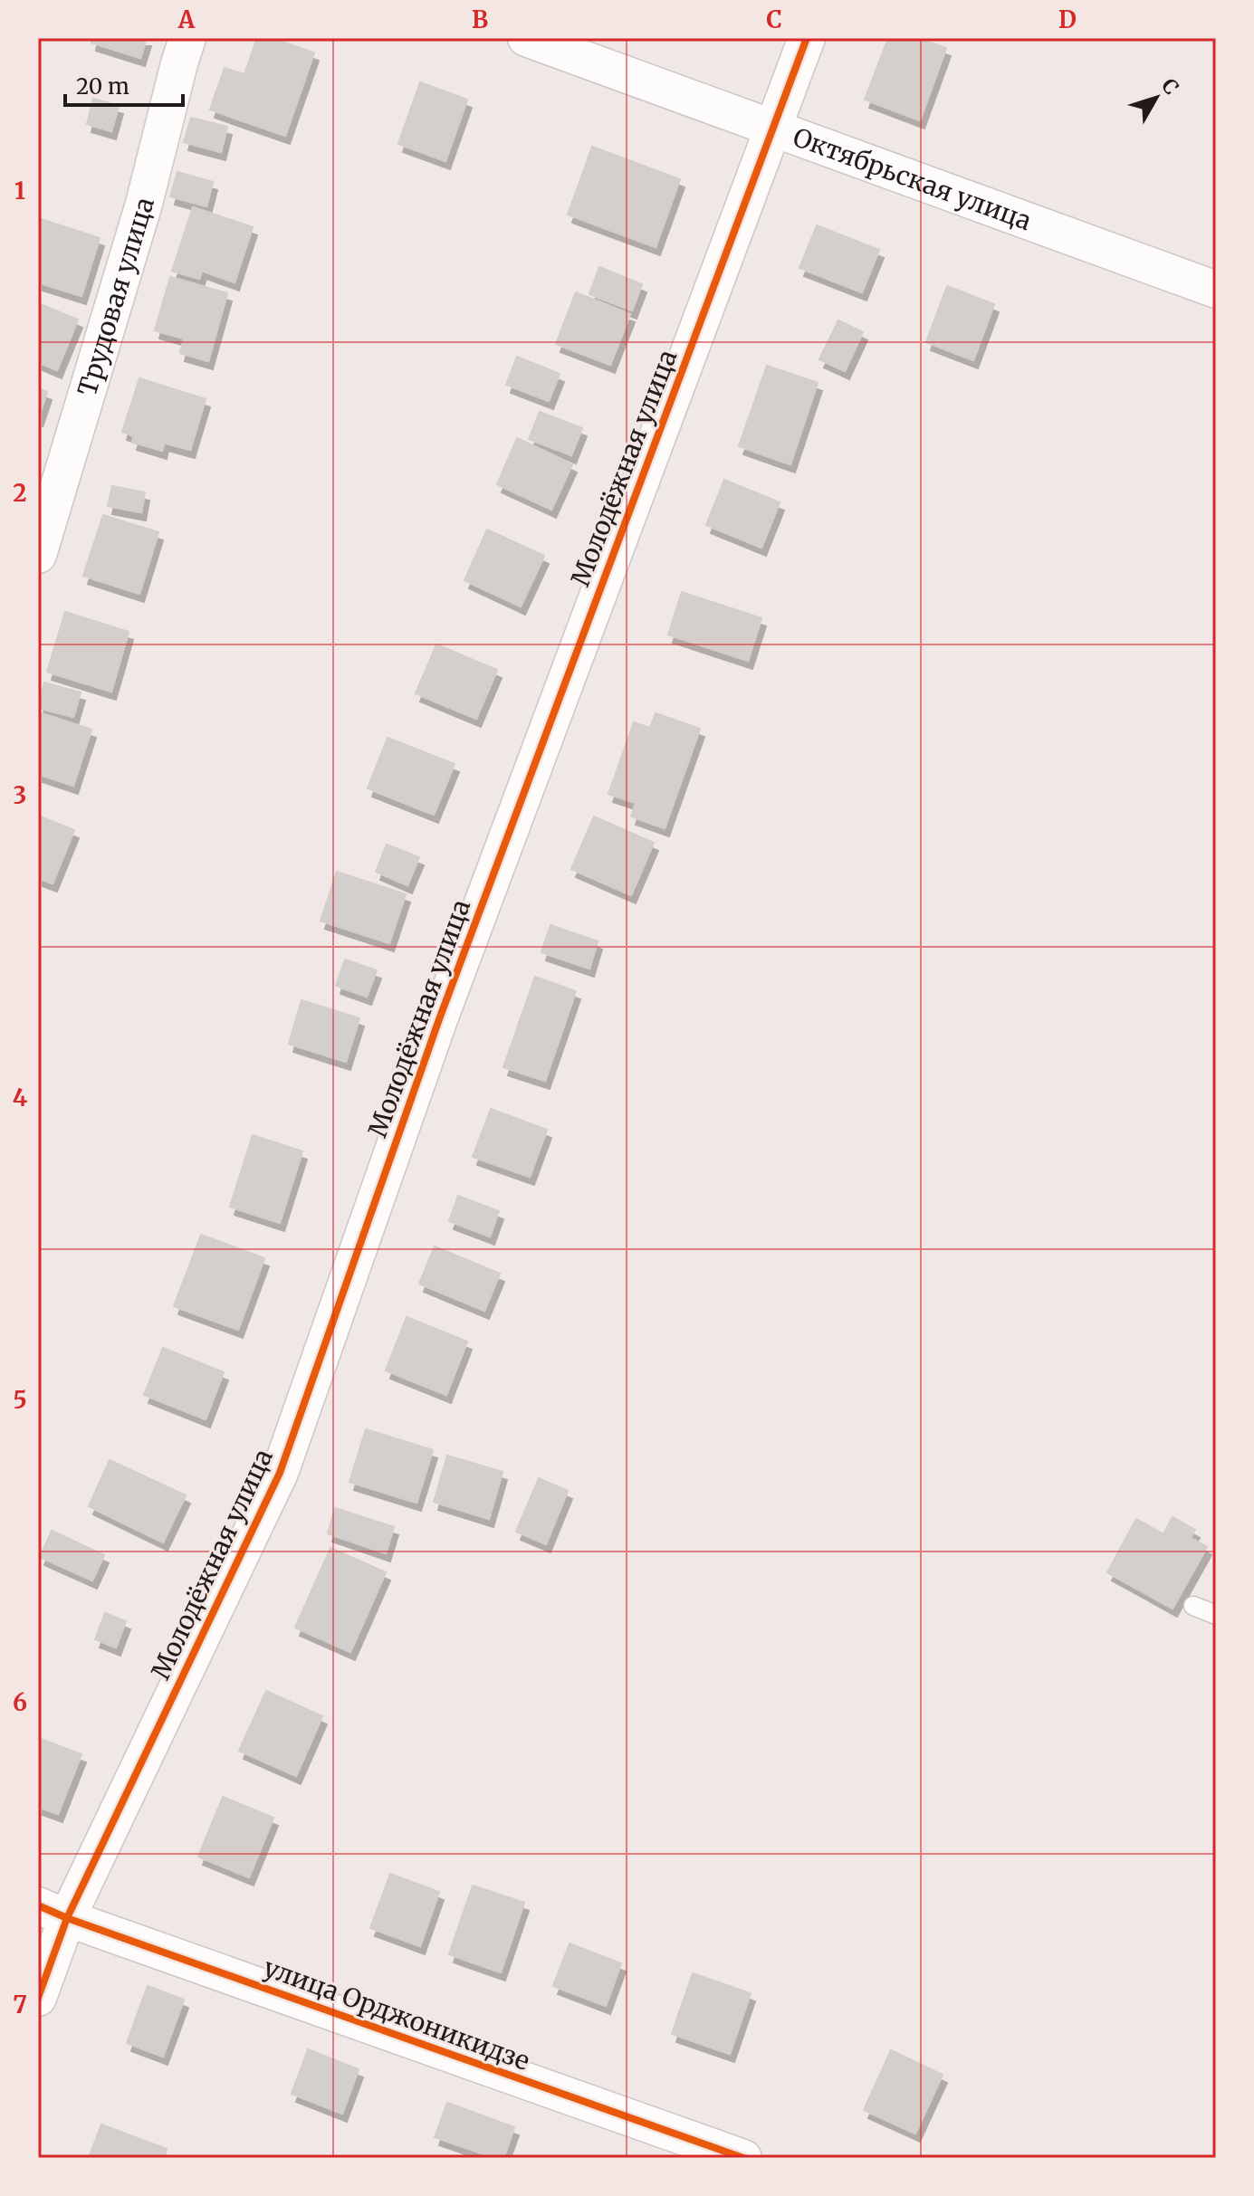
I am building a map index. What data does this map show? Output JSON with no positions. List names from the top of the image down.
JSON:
{
  "streets": {
    "street": [
      "Октябрьская улица",
      "Трудовая улица",
      "Молодёжная улица",
      "улица Орджоникидзе"
    ]
  },
  "crossings": [
    ["Октябрьская улица", "Молодёжная улица"],
    ["Молодёжная улица", "улица Орджоникидзе"]
  ],
  "scale_bar": "20 m",
  "north": "top right",
  "grid": {
    "columns": [
      "A",
      "B",
      "C",
      "D"
    ],
    "rows": [
      "1",
      "2",
      "3",
      "4",
      "5",
      "6",
      "7"
    ]
  }
}
